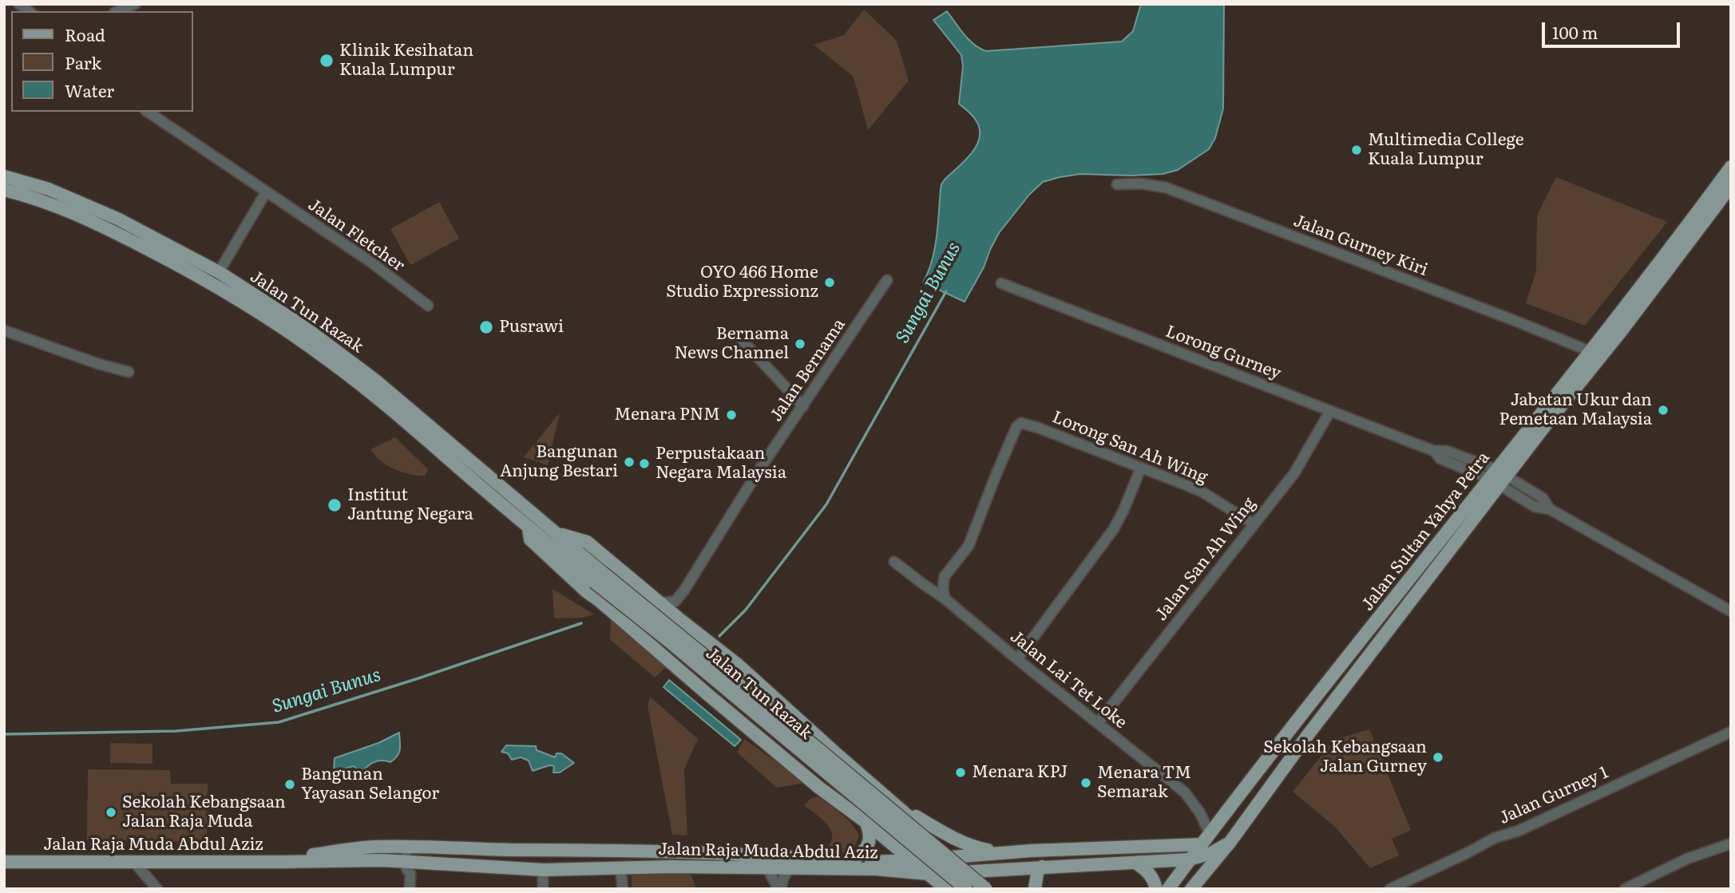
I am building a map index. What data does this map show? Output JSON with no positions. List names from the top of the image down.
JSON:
{
  "streets": {
    "main road": ["Jalan Tun Razak", "Jalan Sultan Yahya Petra", "Jalan Raja Muda Abdul Aziz"],
    "street": [
      "Jalan Fletcher",
      "Jalan Gurney Kiri",
      "Lorong Gurney",
      "Jalan Bernama",
      "Lorong San Ah Wing",
      "Jalan San Ah Wing",
      "Jalan Lai Tet Loke",
      "Jalan Gurney 1"
    ]
  },
  "crossings": [
    ["Jalan Gurney Kiri", "Jalan Sultan Yahya Petra"],
    ["Jalan Tun Razak", "Jalan Bernama"],
    ["Jalan Tun Razak", "Jalan Raja Muda Abdul Aziz"],
    ["Lorong Gurney", "Jalan Sultan Yahya Petra"],
    ["Lorong Gurney", "Jalan San Ah Wing"],
    ["Lorong San Ah Wing", "Jalan San Ah Wing"],
    ["Lorong San Ah Wing", "Jalan Lai Tet Loke"],
    ["Jalan Sultan Yahya Petra", "Jalan Lai Tet Loke"],
    ["Jalan Sultan Yahya Petra", "Jalan Raja Muda Abdul Aziz"],
    ["Jalan San Ah Wing", "Jalan Lai Tet Loke"]
  ],
  "water": ["Sungai Bunus"],
  "places": [
    "Klinik Kesihatan Kuala Lumpur",
    "Multimedia College Kuala Lumpur",
    "OYO 466 Home Studio Expressionz",
    "Pusrawi",
    "Bernama News Channel",
    "Jabatan Ukur dan Pemetaan Malaysia",
    "Menara PNM",
    "Bangunan Anjung Bestari",
    "Perpustakaan Negara Malaysia",
    "Institut Jantung Negara",
    "Sekolah Kebangsaan Jalan Gurney",
    "Menara KPJ",
    "Menara TM Semarak",
    "Bangunan Yayasan Selangor",
    "Sekolah Kebangsaan Jalan Raja Muda"
  ],
  "legend": ["Road", "Park", "Water"],
  "scale_bar": "100 m"
}
